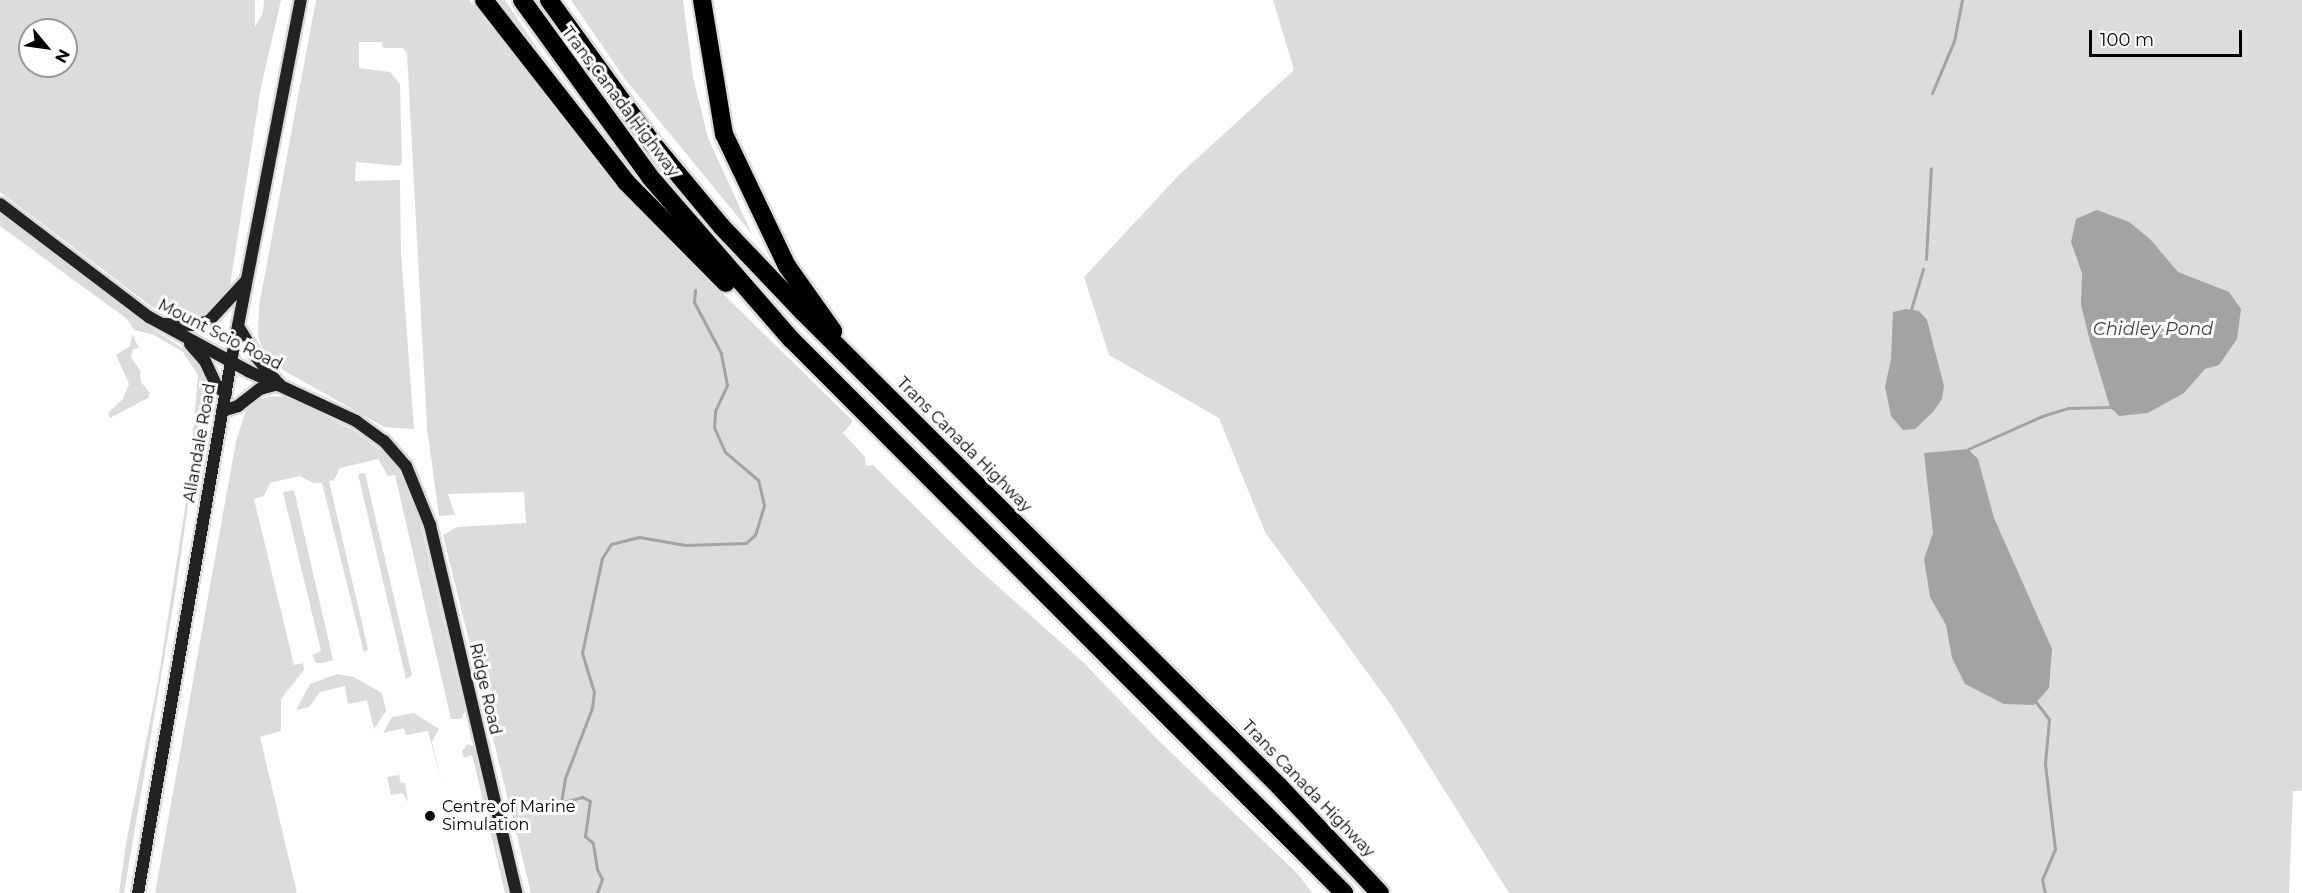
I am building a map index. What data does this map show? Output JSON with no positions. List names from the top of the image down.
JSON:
{
  "streets": {
    "highway": ["Trans Canada Highway"],
    "main road": ["Mount Scio Road", "Allandale Road", "Ridge Road"]
  },
  "crossings": [
    ["Mount Scio Road", "Allandale Road"],
    ["Mount Scio Road", "Ridge Road"]
  ],
  "water": ["Chidley Pond"],
  "places": ["Centre of Marine Simulation"],
  "scale_bar": "100 m",
  "north": "bottom right"
}
